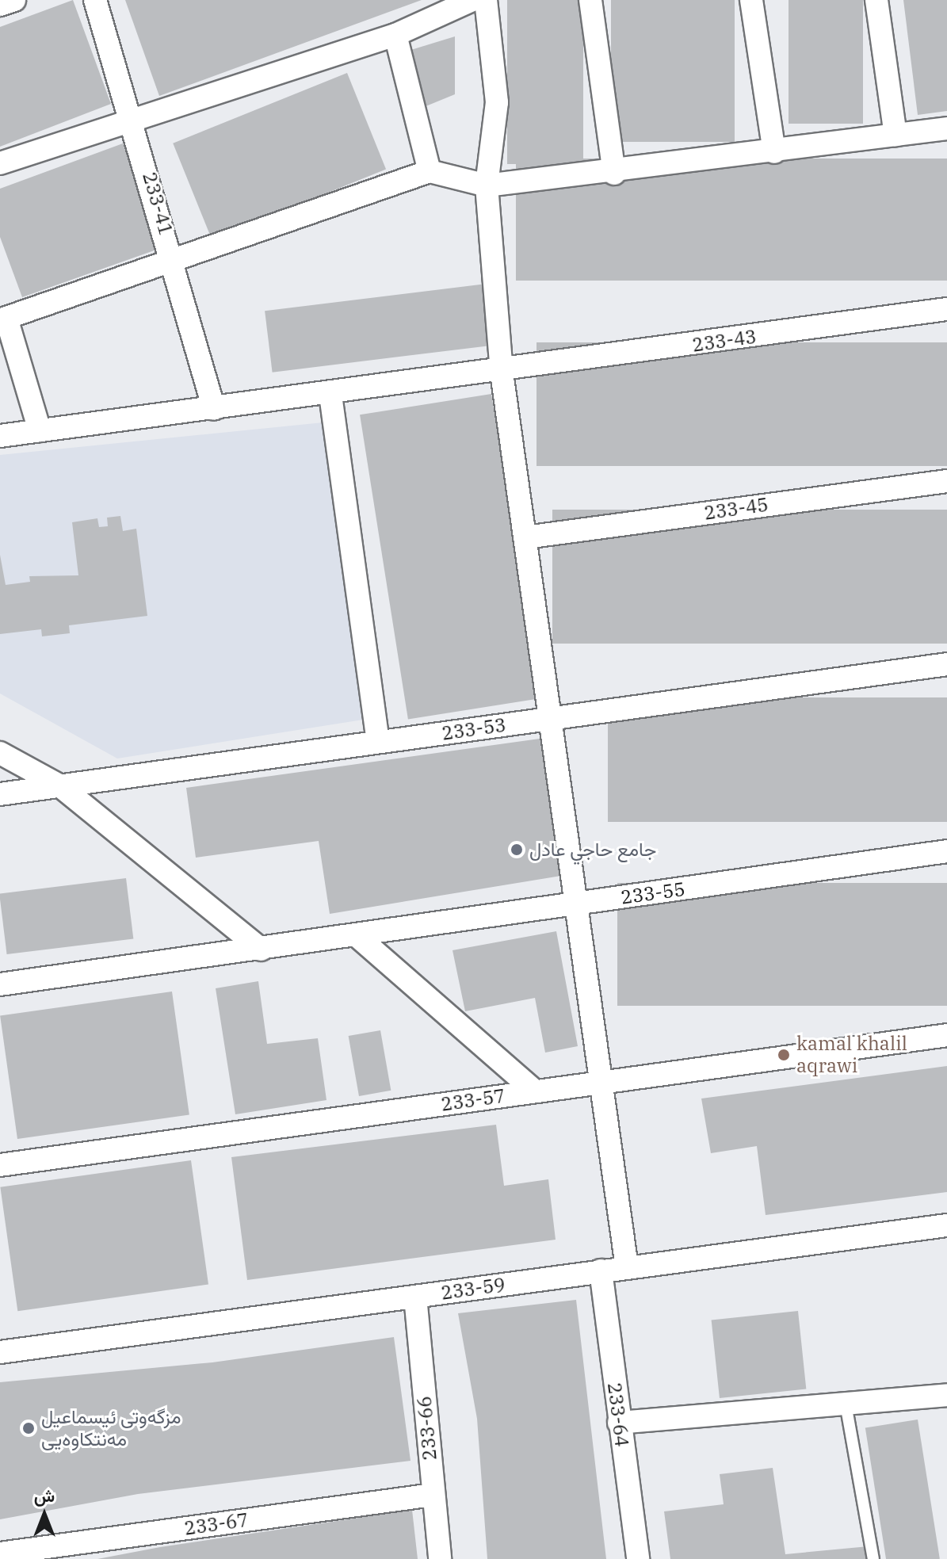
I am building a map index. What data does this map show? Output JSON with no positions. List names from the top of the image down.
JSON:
{
  "streets": {
    "street": [
      "233-41",
      "233-43",
      "233-45",
      "233-53",
      "233-55",
      "233-57",
      "233-59",
      "233-64",
      "233-66",
      "233-67"
    ]
  },
  "crossings": [
    ["233-41", "233-43"],
    ["233-59", "233-64"],
    ["233-59", "233-66"],
    ["233-66", "233-67"]
  ],
  "places": ["جامع حاجي عادل", "kamal khalil aqrawi", "مزگەوتی ئیسماعیل مەنتکاوەیی"],
  "north": "top"
}
